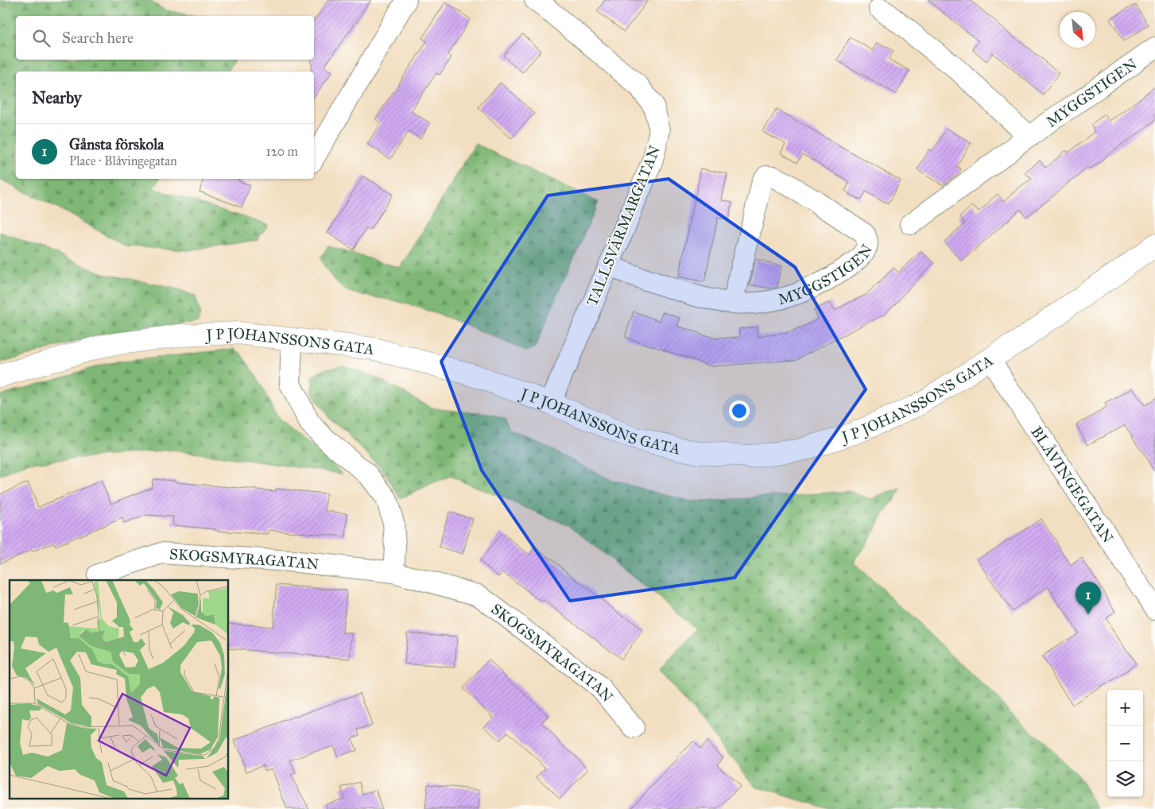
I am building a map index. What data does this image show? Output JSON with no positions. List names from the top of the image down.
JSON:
{
  "streets": {
    "street": [
      "MYGGSTIGEN",
      "TALLSVÄRMARGATAN",
      "J P JOHANSSONS GATA",
      "BLÅVINGEGATAN",
      "SKOGSMYRAGATAN"
    ]
  },
  "crossings": [
    ["MYGGSTIGEN", "TALLSVÄRMARGATAN"],
    ["TALLSVÄRMARGATAN", "J P JOHANSSONS GATA"],
    ["J P JOHANSSONS GATA", "BLÅVINGEGATAN"]
  ],
  "north": "bottom right",
  "page": {
    "search": "Search here",
    "heading": "Nearby",
    "list": [
      {
        "mark": "1",
        "name": "Gånsta förskola",
        "note": "Place · Blåvingegatan",
        "value": "120 m"
      }
    ],
    "pins": "1",
    "map_buttons": ["+", "−"]
  }
}
